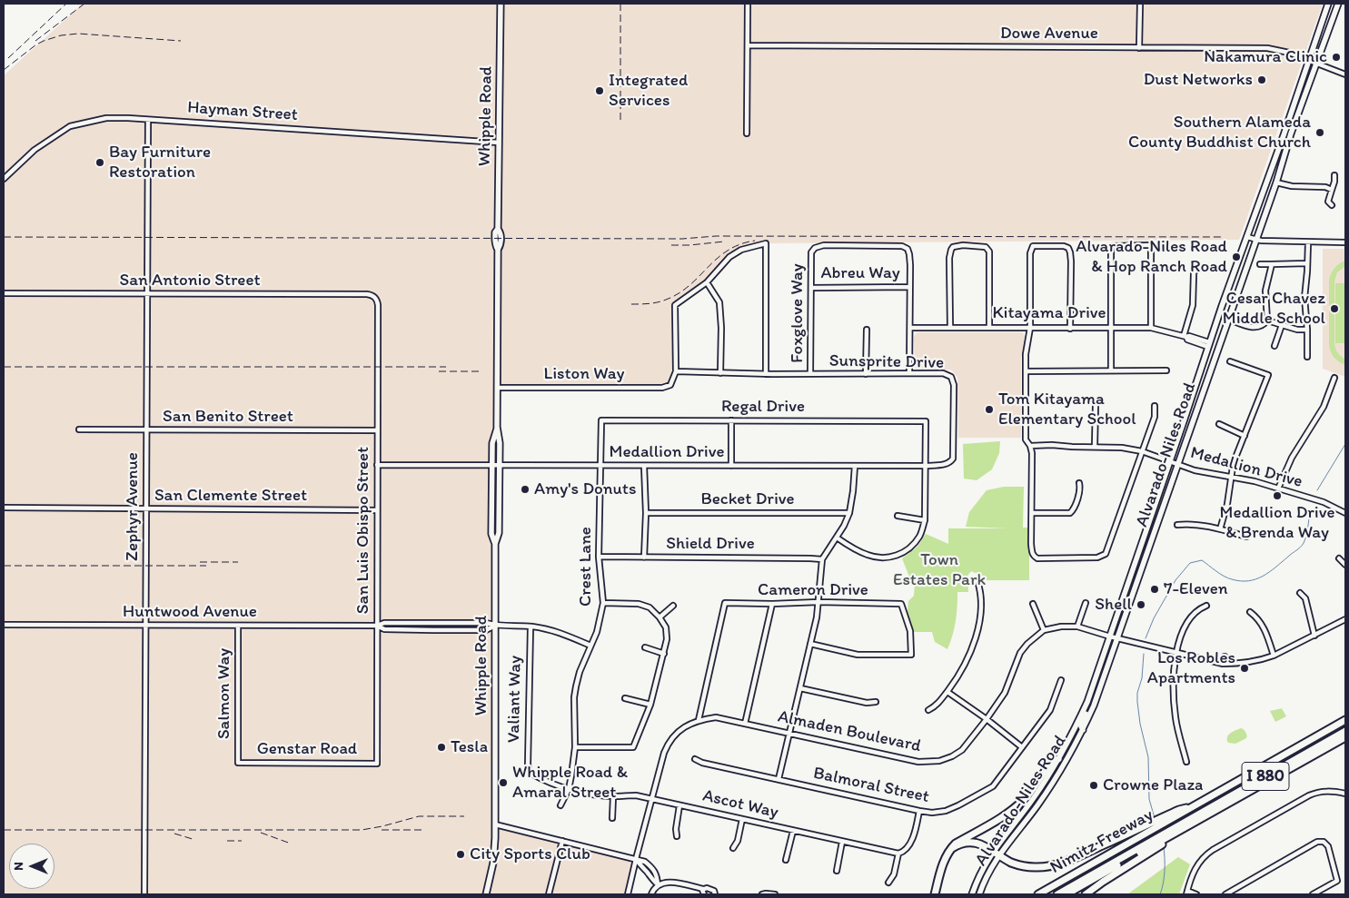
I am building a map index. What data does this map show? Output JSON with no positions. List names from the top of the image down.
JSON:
{
  "streets": {
    "highway": ["I 880", "Nimitz Freeway"],
    "main road": ["Whipple Road", "Alvarado-Niles Road"],
    "street": [
      "Dowe Avenue",
      "Hayman Street",
      "Abreu Way",
      "San Antonio Street",
      "Foxglove Way",
      "Kitayama Drive",
      "Sunsprite Drive",
      "Liston Way",
      "Regal Drive",
      "San Benito Street",
      "Medallion Drive",
      "San Clemente Street",
      "Becket Drive",
      "Zephyr Avenue",
      "San Luis Obispo Street",
      "Shield Drive",
      "Crest Lane",
      "Cameron Drive",
      "Huntwood Avenue",
      "Salmon Way",
      "Valiant Way",
      "Almaden Boulevard",
      "Genstar Road",
      "Balmoral Street",
      "Ascot Way"
    ]
  },
  "crossings": [
    ["Dowe Avenue", "Alvarado-Niles Road"],
    ["Hayman Street", "Whipple Road"],
    ["Hayman Street", "Zephyr Avenue"],
    ["Whipple Road", "Liston Way"],
    ["Whipple Road", "Medallion Drive"],
    ["Whipple Road", "Huntwood Avenue"],
    ["Abreu Way", "Foxglove Way"],
    ["San Antonio Street", "Zephyr Avenue"],
    ["San Antonio Street", "San Luis Obispo Street"],
    ["Foxglove Way", "Sunsprite Drive"],
    ["Kitayama Drive", "Alvarado-Niles Road"],
    ["Sunsprite Drive", "Liston Way"],
    ["Sunsprite Drive", "Medallion Drive"],
    ["Regal Drive", "Medallion Drive"],
    ["Regal Drive", "Crest Lane"],
    ["San Benito Street", "Zephyr Avenue"],
    ["San Benito Street", "San Luis Obispo Street"],
    ["Medallion Drive", "Alvarado-Niles Road"],
    ["Medallion Drive", "San Luis Obispo Street"],
    ["Medallion Drive", "Crest Lane"],
    ["San Clemente Street", "Zephyr Avenue"],
    ["San Clemente Street", "San Luis Obispo Street"],
    ["Zephyr Avenue", "Huntwood Avenue"],
    ["San Luis Obispo Street", "Huntwood Avenue"],
    ["San Luis Obispo Street", "Genstar Road"],
    ["Shield Drive", "Crest Lane"],
    ["Crest Lane", "Huntwood Avenue"],
    ["Crest Lane", "Ascot Way"],
    ["Cameron Drive", "Almaden Boulevard"],
    ["Huntwood Avenue", "Salmon Way"],
    ["Huntwood Avenue", "Valiant Way"],
    ["Salmon Way", "Genstar Road"],
    ["Valiant Way", "Ascot Way"],
    ["Almaden Boulevard", "Ascot Way"],
    ["I 880", "Nimitz Freeway"]
  ],
  "parks": ["Town Estates Park"],
  "places": [
    "Nakamura Clinic",
    "Dust Networks",
    "Integrated Services",
    "Southern Alameda County Buddhist Church",
    "Bay Furniture Restoration",
    "Alvarado-Niles Road & Hop Ranch Road",
    "Cesar Chavez Middle School",
    "Tom Kitayama Elementary School",
    "Amy's Donuts",
    "Medallion Drive & Brenda Way",
    "7-Eleven",
    "Shell",
    "Los Robles Apartments",
    "Tesla",
    "Whipple Road & Amaral Street",
    "Crowne Plaza",
    "City Sports Club"
  ],
  "north": "left"
}
